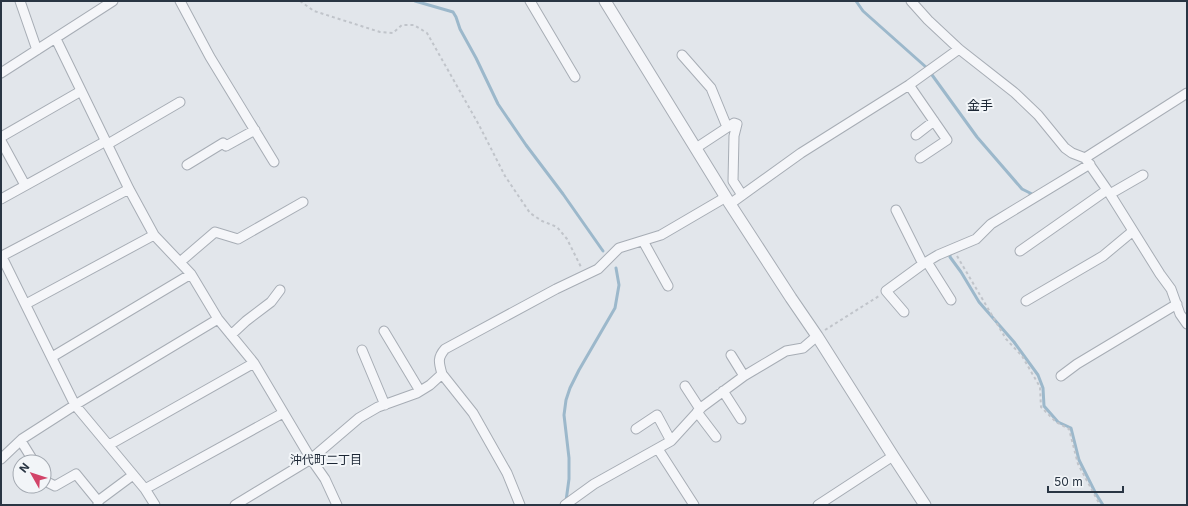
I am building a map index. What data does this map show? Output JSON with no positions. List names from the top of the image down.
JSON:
{
  "districts": ["金手", "沖代町二丁目"],
  "scale_bar": "50 m",
  "north": "top left"
}
